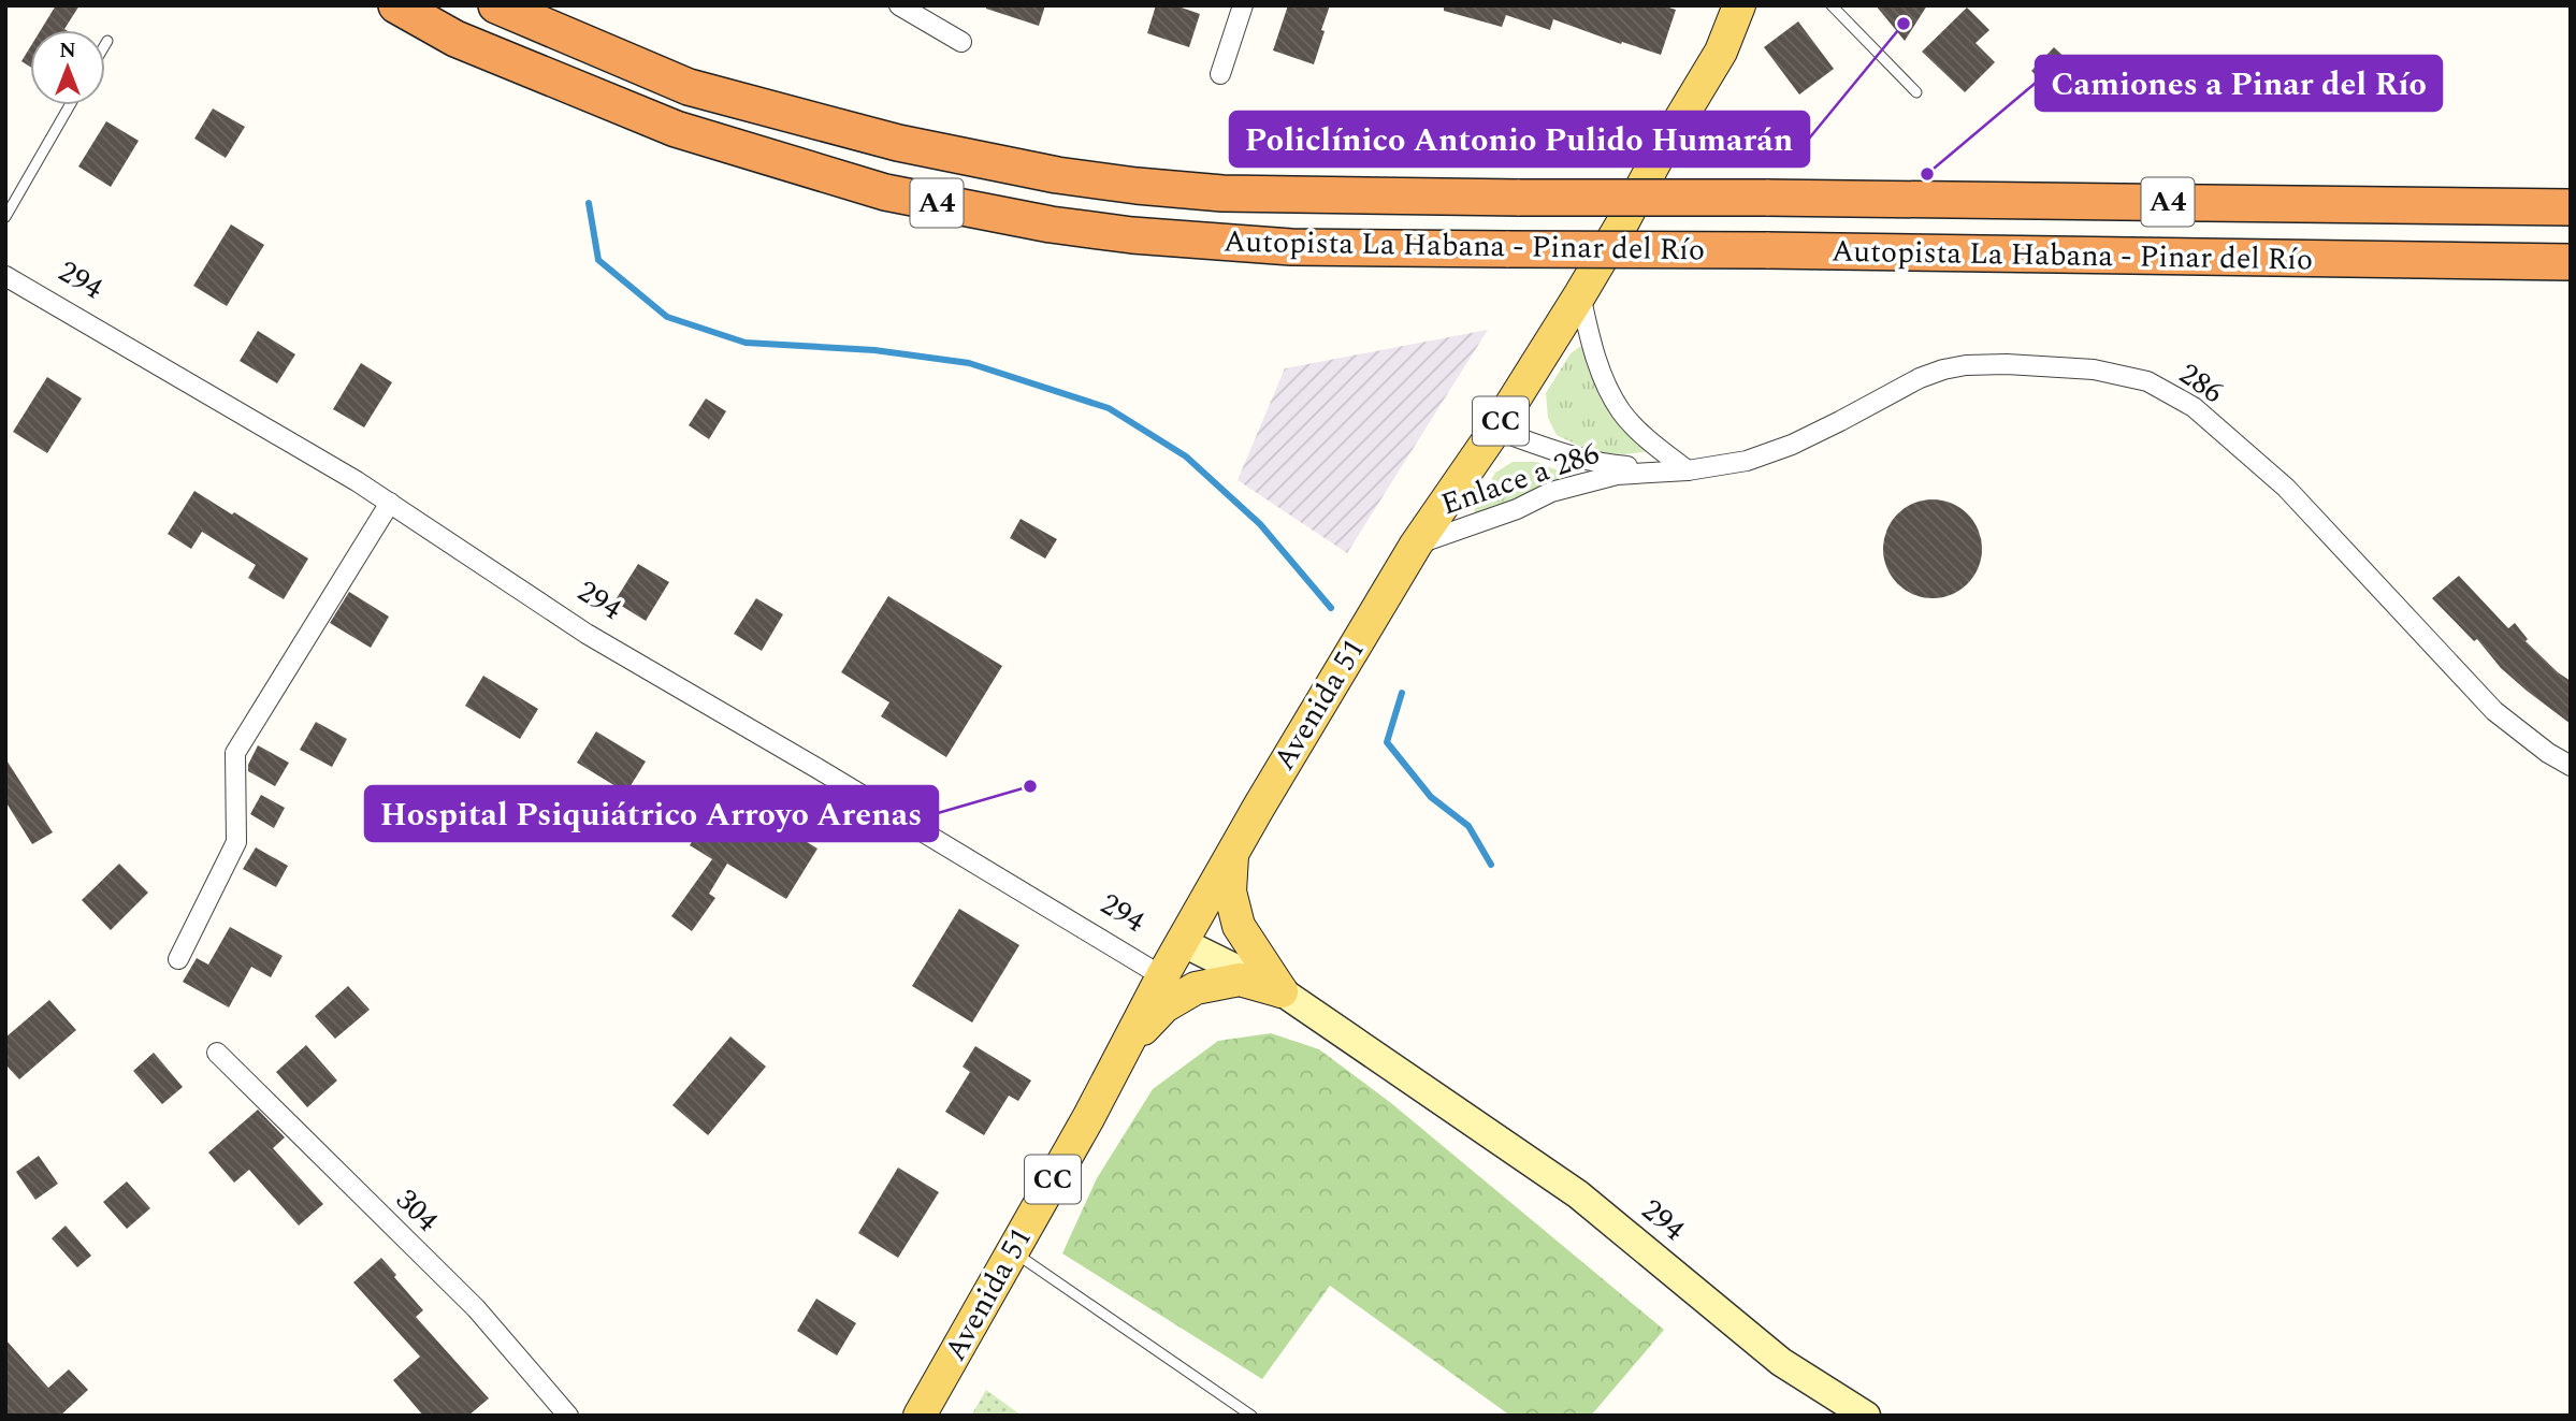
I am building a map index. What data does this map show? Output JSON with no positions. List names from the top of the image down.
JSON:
{
  "streets": {
    "highway": ["A4", "Autopista La Habana - Pinar del Río"],
    "main road": ["294", "CC", "Avenida 51"],
    "street": ["286", "Enlace a 286", "304"]
  },
  "crossings": [
    ["294", "Avenida 51"],
    ["286", "Enlace a 286"],
    ["Enlace a 286", "Avenida 51"]
  ],
  "places": ["Policlínico Antonio Pulido Humarán", "Camiones a Pinar del Río", "Hospital Psiquiátrico Arroyo Arenas"],
  "north": "top"
}
